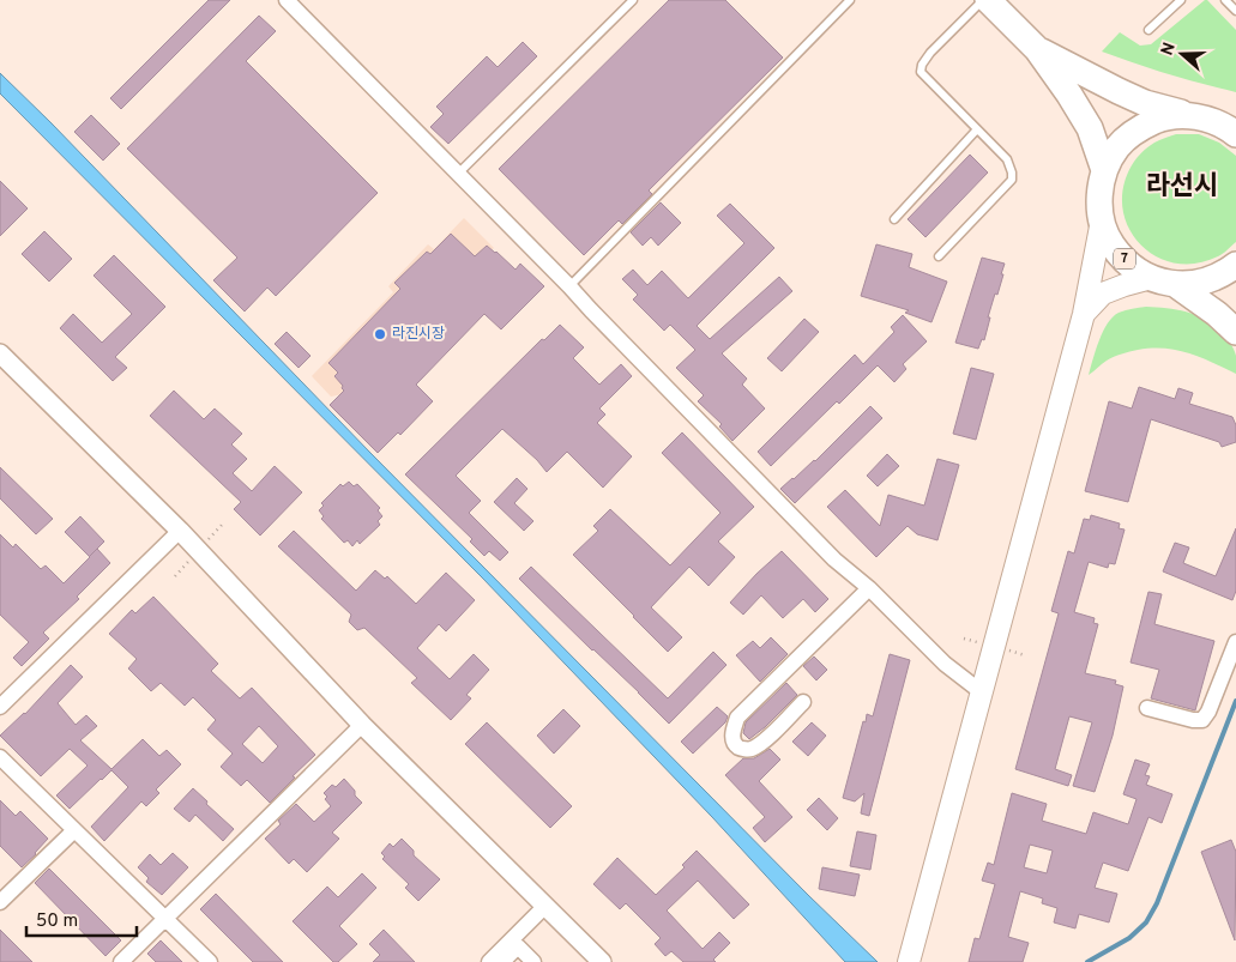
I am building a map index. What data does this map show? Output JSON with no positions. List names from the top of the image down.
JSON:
{
  "streets": {
    "highway": ["7"]
  },
  "districts": ["라선시"],
  "places": ["라진시장"],
  "scale_bar": "50 m",
  "north": "left"
}
